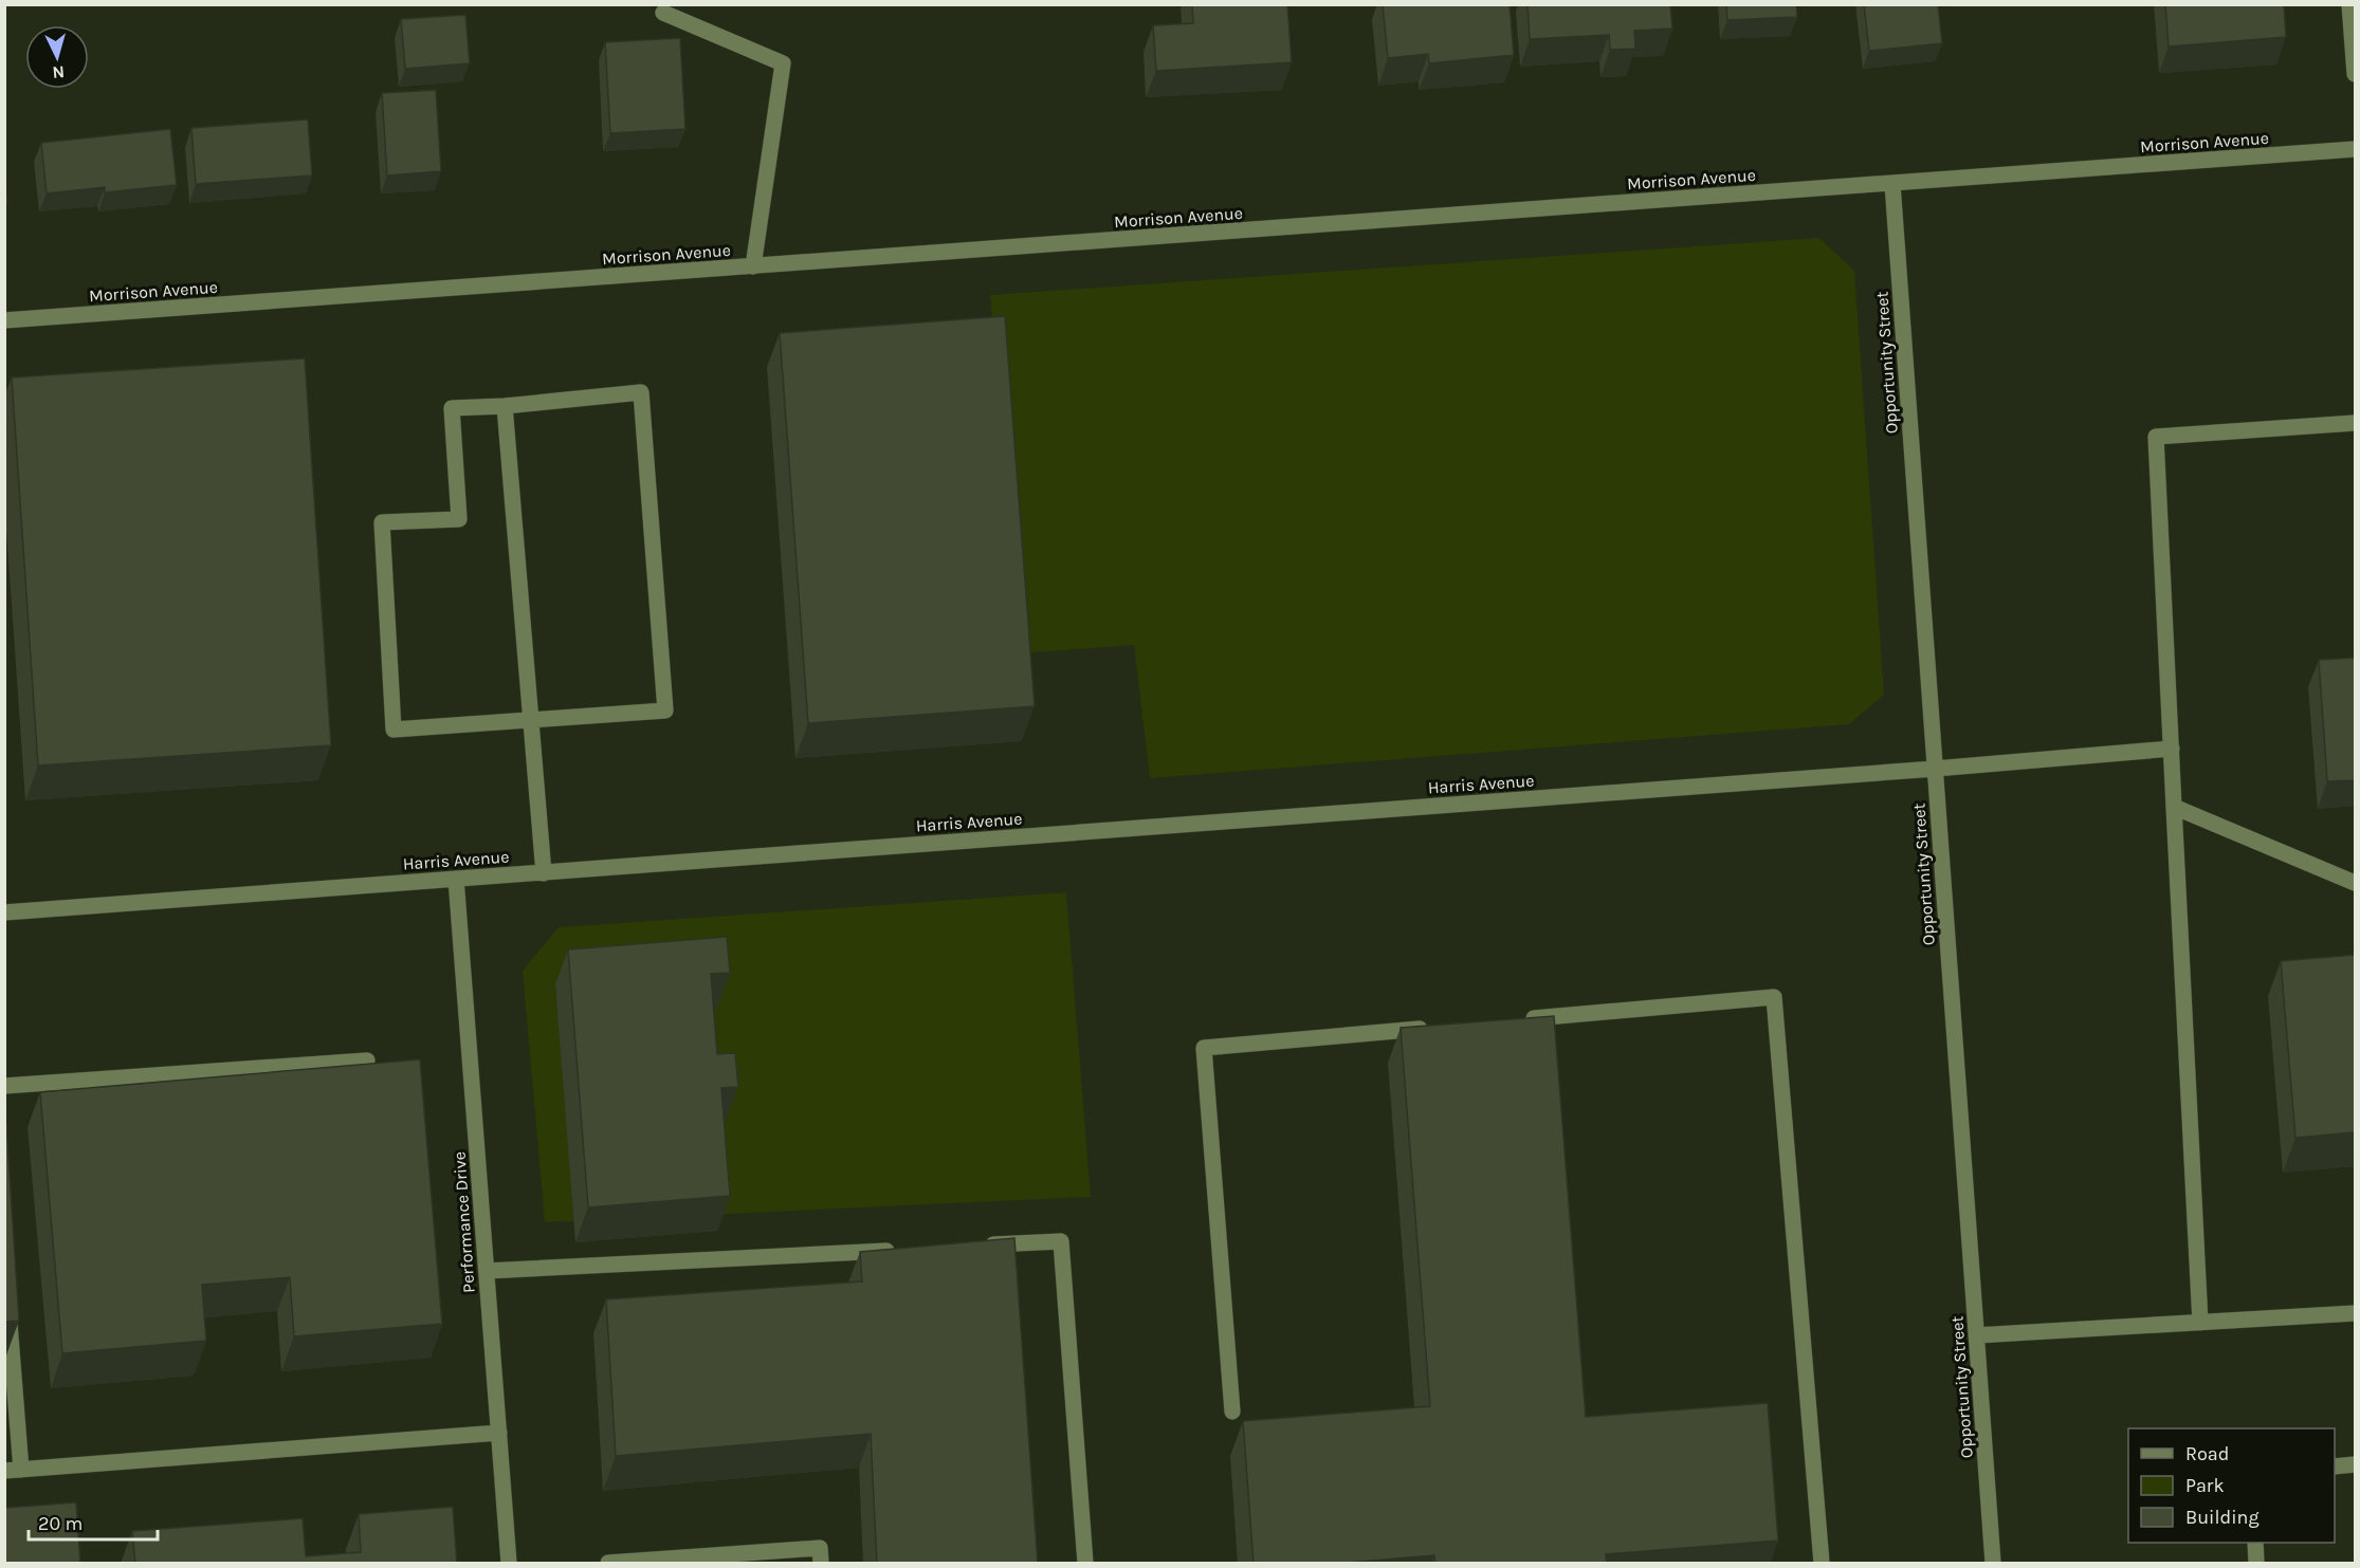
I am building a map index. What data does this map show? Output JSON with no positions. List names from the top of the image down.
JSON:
{
  "streets": {
    "street": [
      "Morrison Avenue",
      "Opportunity Street",
      "Harris Avenue",
      "Performance Drive"
    ]
  },
  "crossings": [
    ["Morrison Avenue", "Opportunity Street"],
    ["Opportunity Street", "Harris Avenue"],
    ["Harris Avenue", "Performance Drive"]
  ],
  "legend": ["Road", "Park", "Building"],
  "scale_bar": "20 m",
  "north": "bottom"
}
